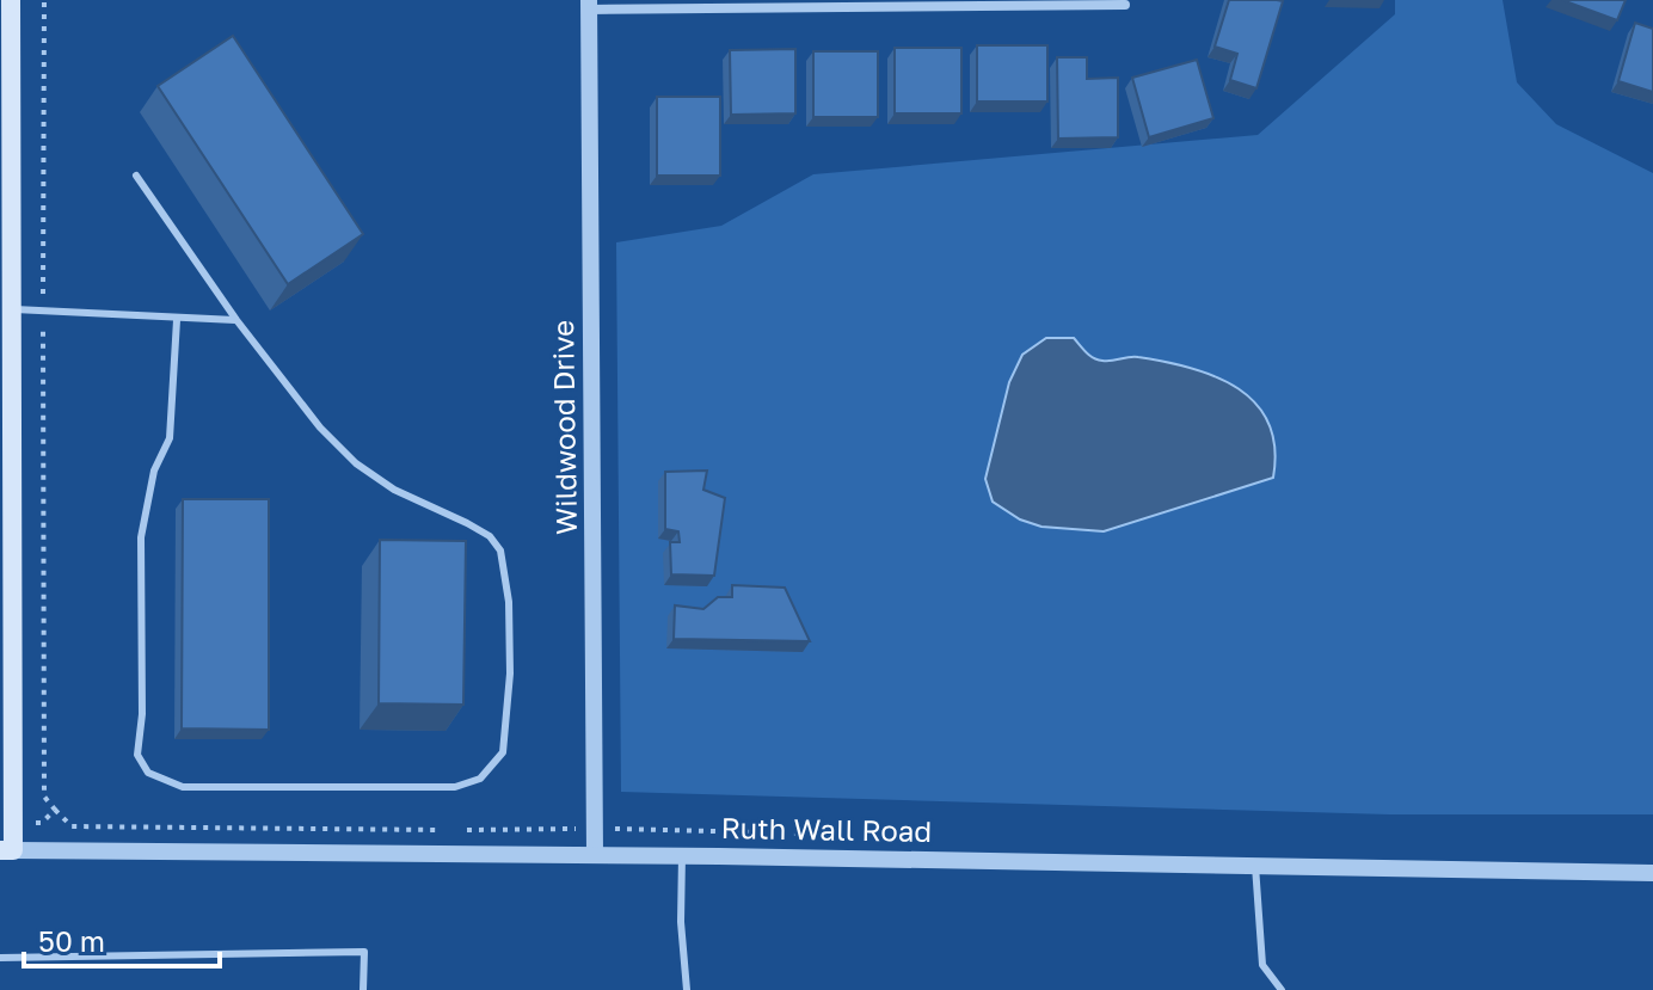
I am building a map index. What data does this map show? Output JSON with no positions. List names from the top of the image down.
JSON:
{
  "streets": {
    "street": ["Wildwood Drive", "Ruth Wall Road"]
  },
  "crossings": [
    ["Wildwood Drive", "Ruth Wall Road"]
  ],
  "scale_bar": "50 m"
}
